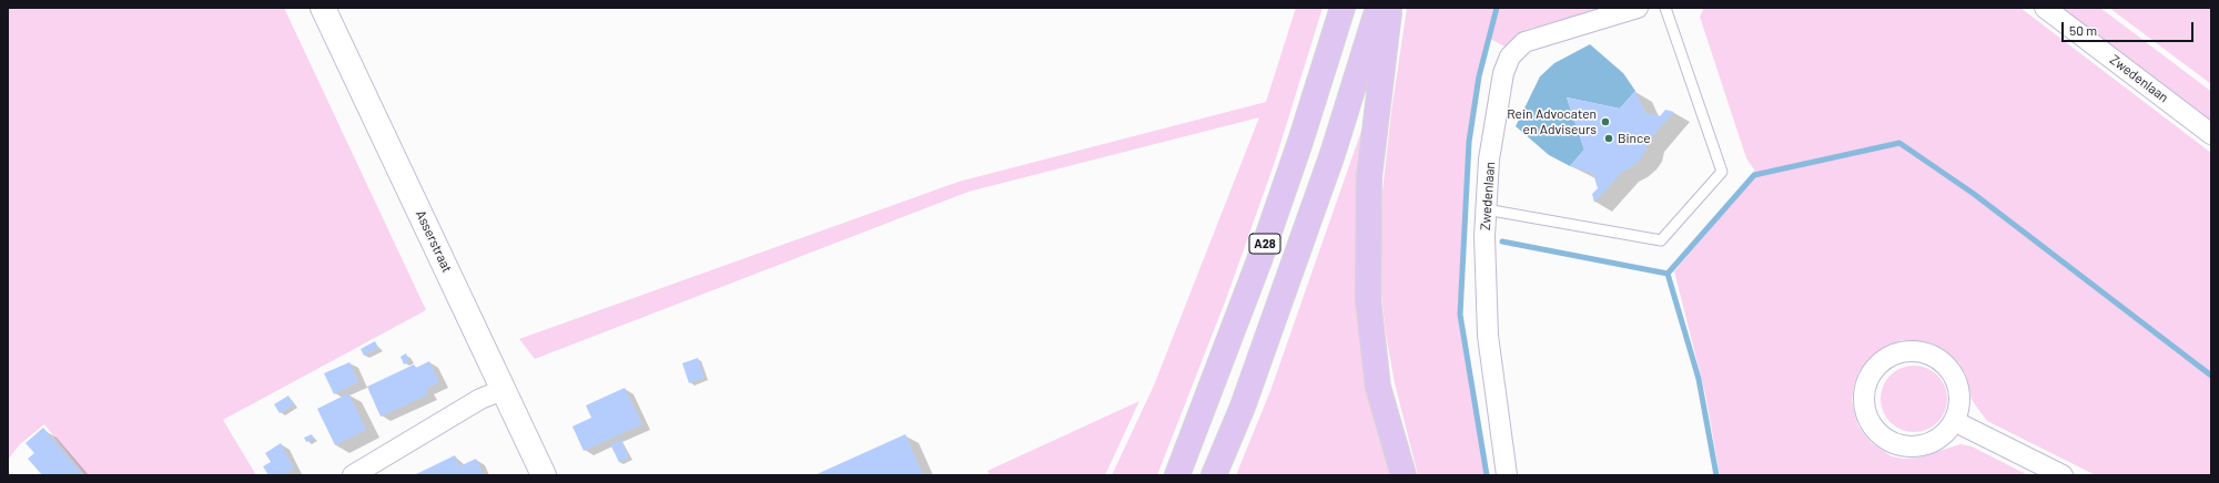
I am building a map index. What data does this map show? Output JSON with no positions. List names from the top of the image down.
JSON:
{
  "streets": {
    "highway": ["A28"],
    "main road": ["Asserstraat"],
    "street": ["Zwedenlaan"]
  },
  "places": ["Rein Advocaten en Adviseurs", "Bince"],
  "scale_bar": "50 m"
}
